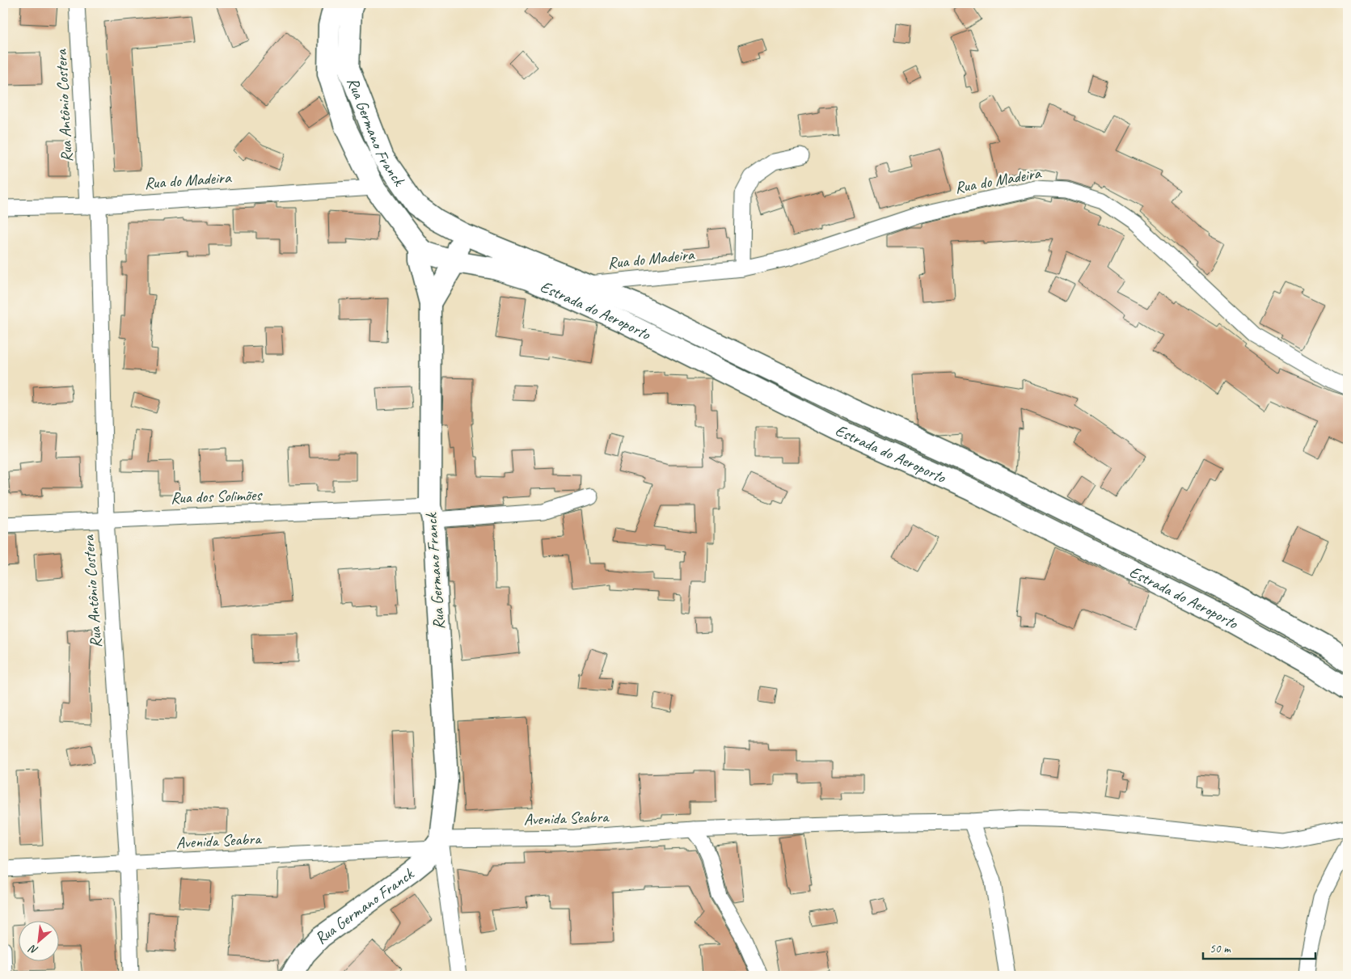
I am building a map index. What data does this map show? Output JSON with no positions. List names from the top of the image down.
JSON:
{
  "streets": {
    "main road": ["Rua Germano Franck", "Estrada do Aeroporto"],
    "street": [
      "Rua Antônio Costera",
      "Rua do Madeira",
      "Rua dos Solimões",
      "Avenida Seabra"
    ]
  },
  "crossings": [
    ["Rua Antônio Costera", "Rua do Madeira"],
    ["Rua Antônio Costera", "Rua dos Solimões"],
    ["Rua Antônio Costera", "Avenida Seabra"],
    ["Rua Germano Franck", "Rua do Madeira"],
    ["Rua Germano Franck", "Estrada do Aeroporto"],
    ["Rua Germano Franck", "Rua dos Solimões"],
    ["Rua Germano Franck", "Avenida Seabra"],
    ["Rua do Madeira", "Estrada do Aeroporto"]
  ],
  "scale_bar": "50 m",
  "north": "bottom left"
}
